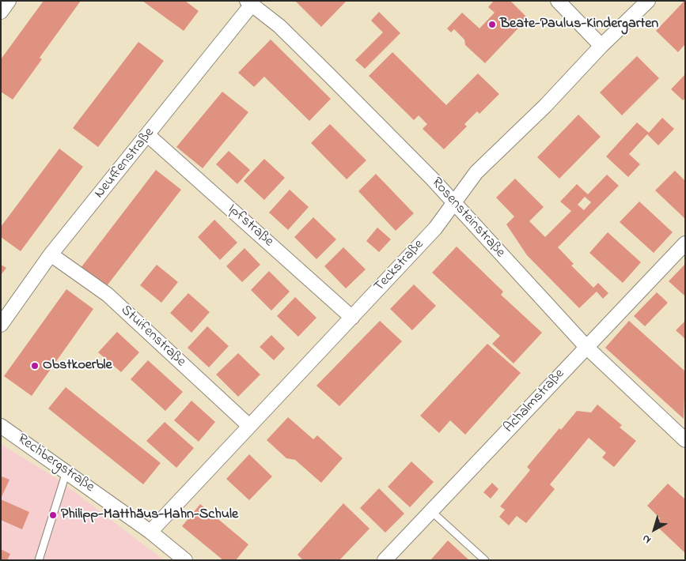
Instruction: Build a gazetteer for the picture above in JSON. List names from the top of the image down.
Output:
{
  "streets": {
    "street": [
      "Neuffenstraße",
      "Rosensteinstraße",
      "Ipfstraße",
      "Teckstraße",
      "Stuifenstraße",
      "Achalmstraße",
      "Rechbergstraße"
    ]
  },
  "crossings": [
    ["Neuffenstraße", "Rosensteinstraße"],
    ["Neuffenstraße", "Ipfstraße"],
    ["Neuffenstraße", "Stuifenstraße"],
    ["Rosensteinstraße", "Teckstraße"],
    ["Rosensteinstraße", "Achalmstraße"],
    ["Ipfstraße", "Teckstraße"],
    ["Teckstraße", "Stuifenstraße"],
    ["Teckstraße", "Rechbergstraße"]
  ],
  "places": ["Beate-Paulus-Kindergarten", "Obstkoerble", "Philipp-Matthäus-Hahn-Schule"],
  "north": "bottom left"
}
